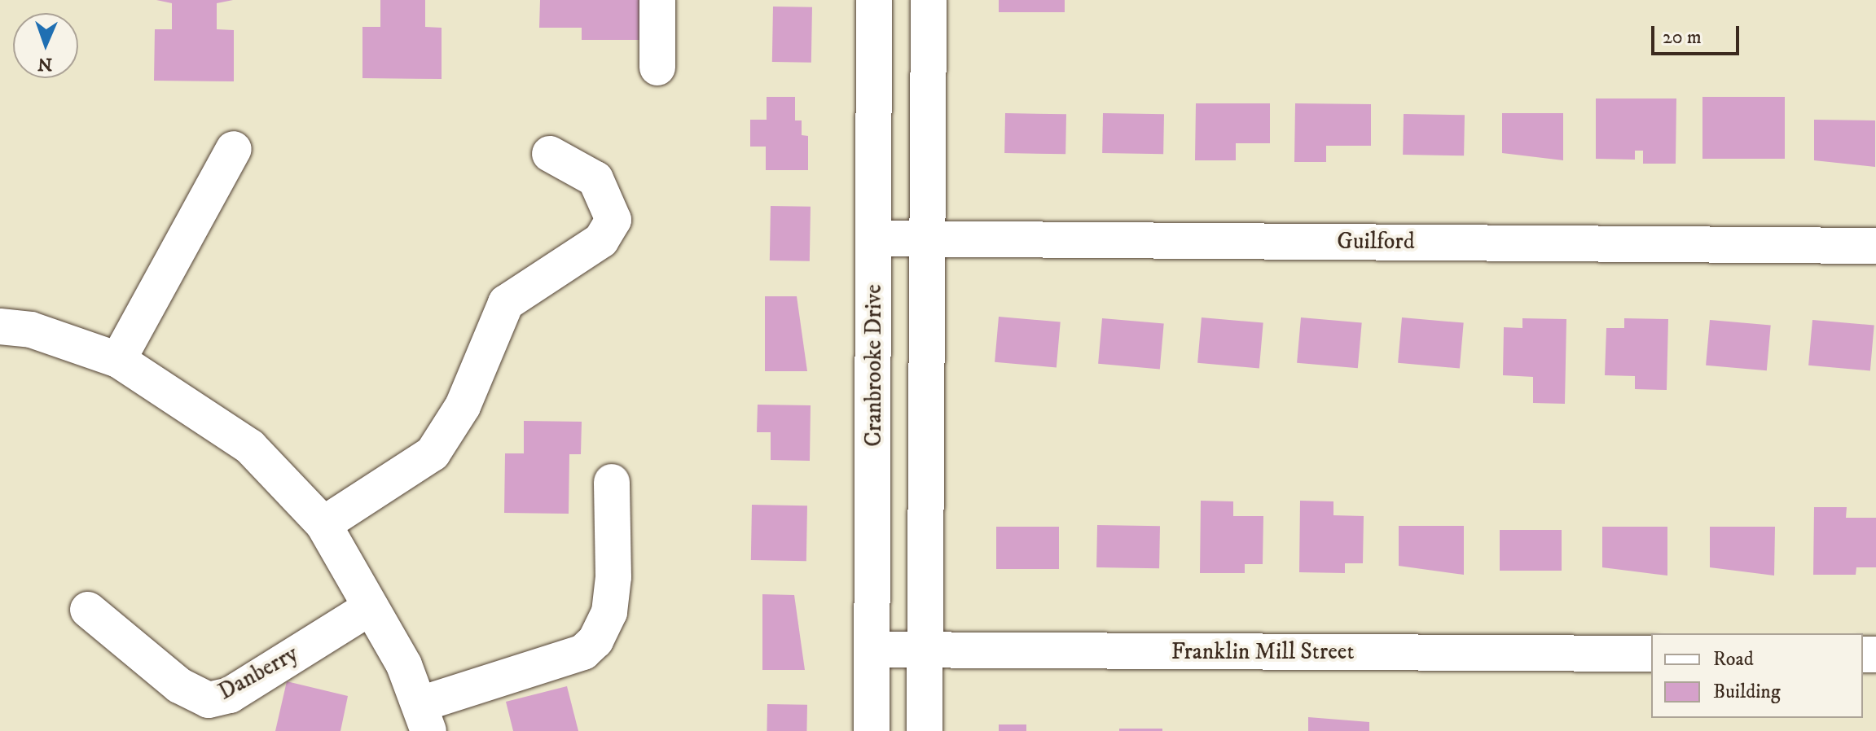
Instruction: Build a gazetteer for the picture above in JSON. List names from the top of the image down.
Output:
{
  "streets": {
    "street": [
      "Guilford",
      "Cranbrooke Drive",
      "Franklin Mill Street",
      "Danberry"
    ]
  },
  "crossings": [
    ["Guilford", "Cranbrooke Drive"],
    ["Cranbrooke Drive", "Franklin Mill Street"]
  ],
  "legend": ["Road", "Building"],
  "scale_bar": "20 m",
  "north": "bottom"
}
